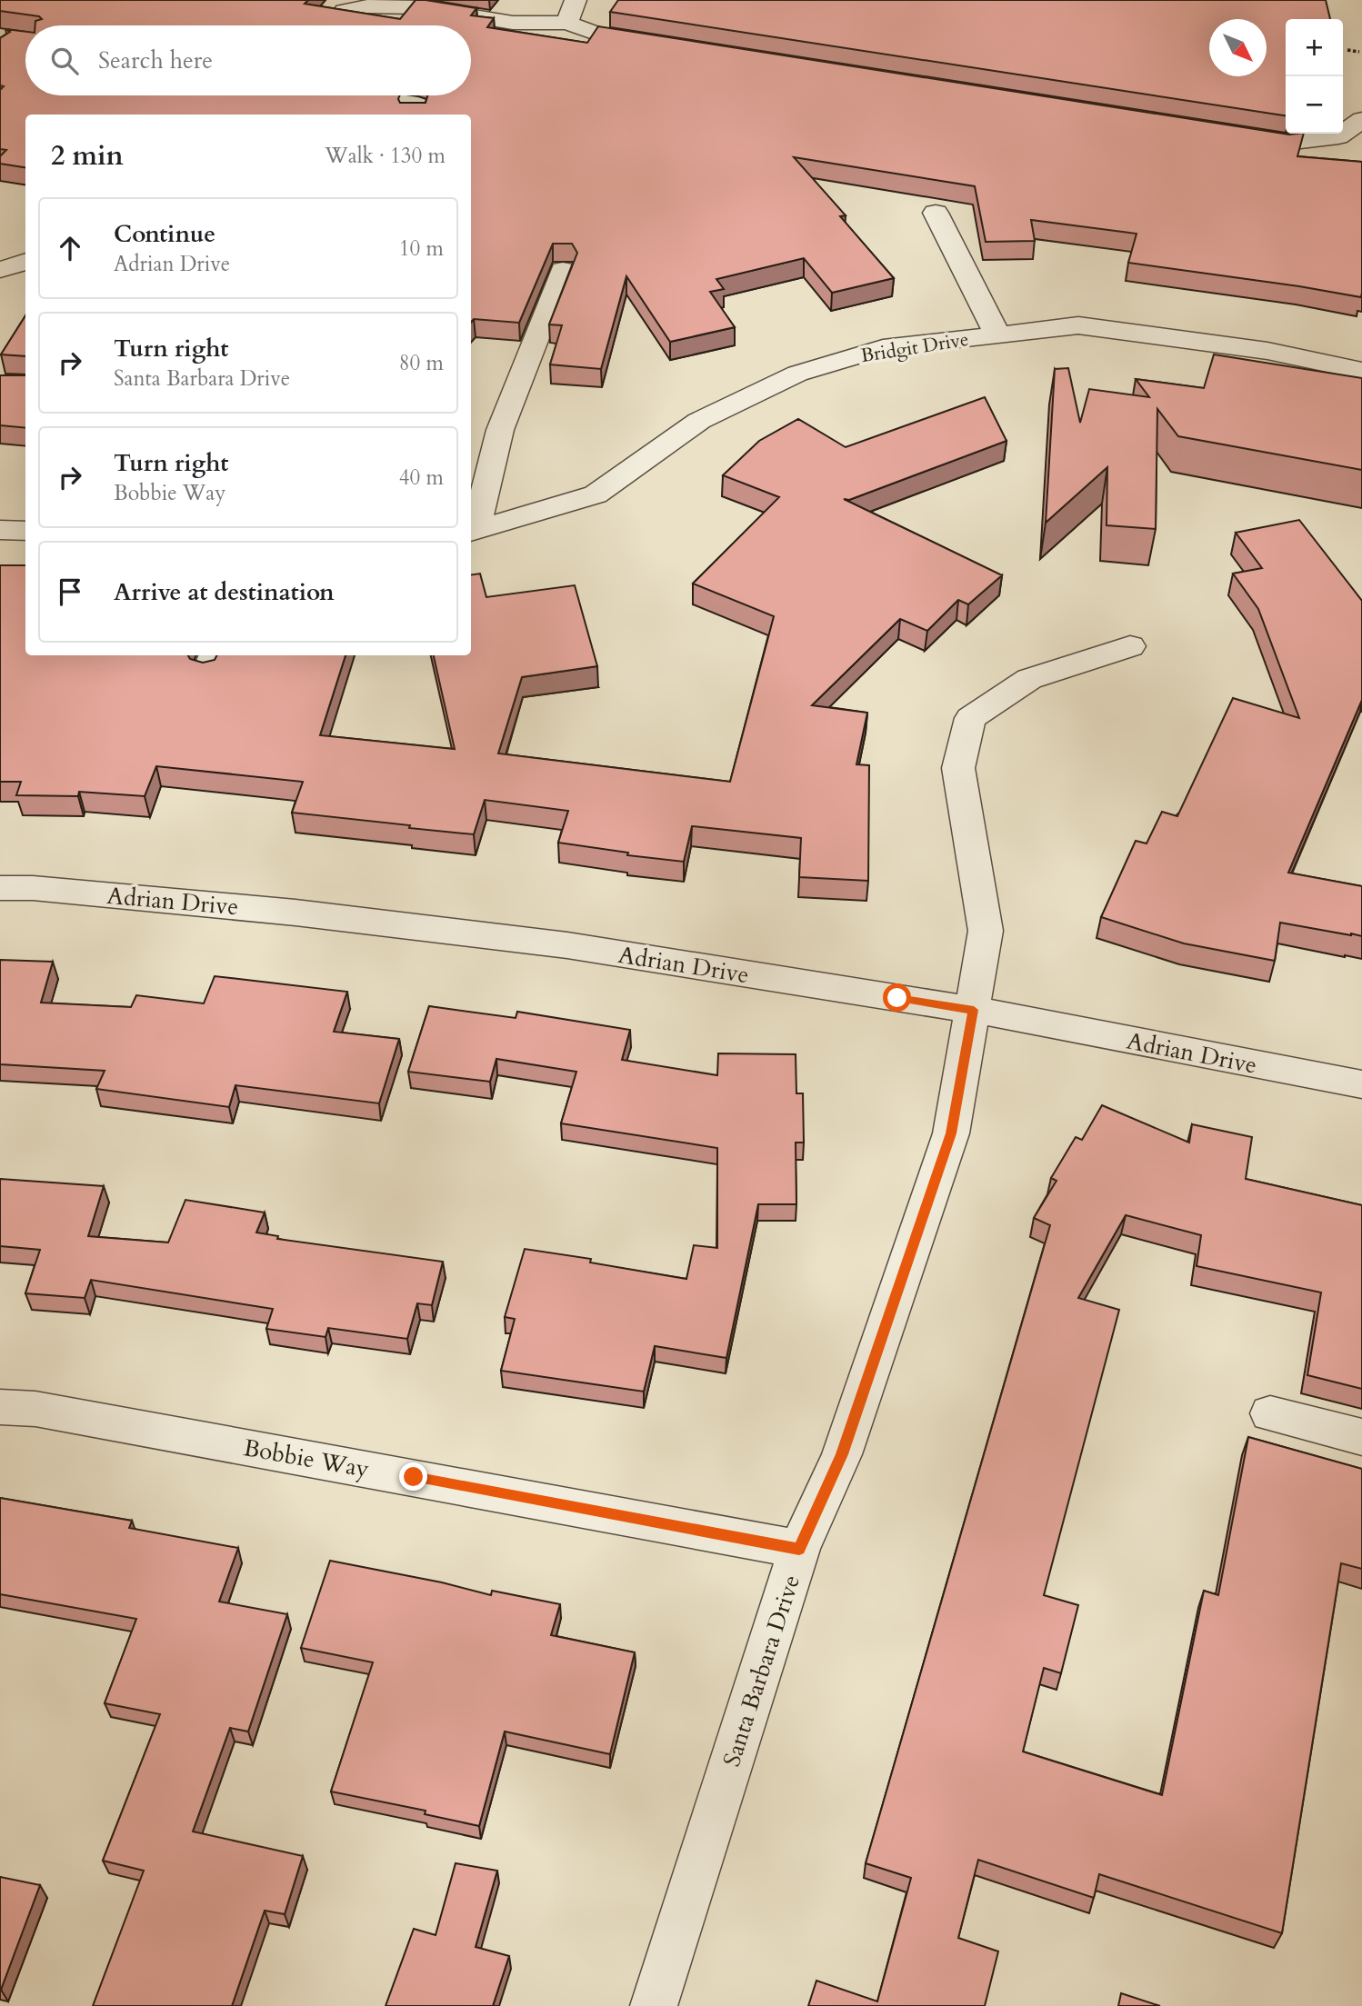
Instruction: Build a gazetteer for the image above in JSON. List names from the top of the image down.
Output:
{
  "streets": {
    "street": [
      "Bridgit Drive",
      "Adrian Drive",
      "Bobbie Way",
      "Santa Barbara Drive"
    ]
  },
  "crossings": [
    ["Adrian Drive", "Santa Barbara Drive"],
    ["Bobbie Way", "Santa Barbara Drive"]
  ],
  "north": "bottom right",
  "page": {
    "map_buttons": ["+", "−"],
    "search": "Search here",
    "heading": ["2 min", "Walk · 130 m"],
    "list": [
      ["Continue", "Adrian Drive", "10 m"],
      ["Turn right", "Santa Barbara Drive", "80 m"],
      ["Turn right", "Bobbie Way", "40 m"],
      "Arrive at destination"
    ]
  }
}
